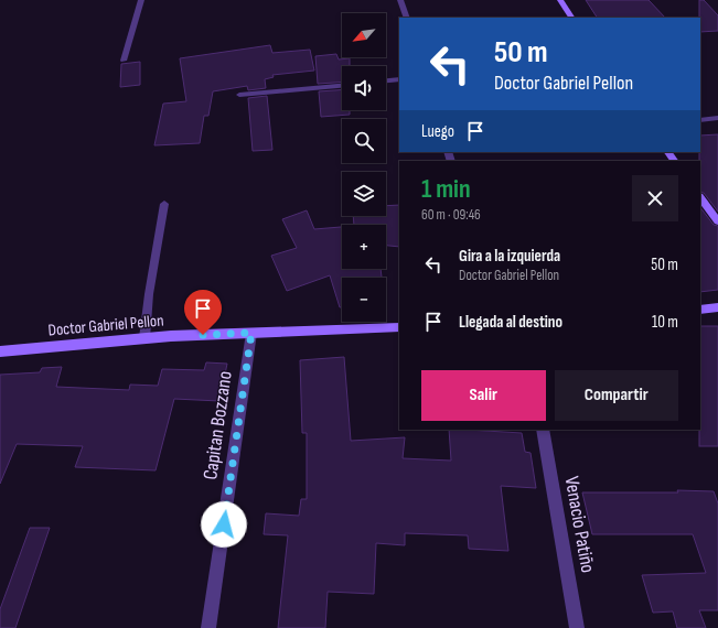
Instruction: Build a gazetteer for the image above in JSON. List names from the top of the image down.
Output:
{
  "streets": {
    "street": ["Doctor Gabriel Pellon", "Capitan Bozzano", "Venacio Patiño"]
  },
  "crossings": [
    ["Doctor Gabriel Pellon", "Capitan Bozzano"]
  ],
  "north": "bottom left",
  "page": {
    "map_buttons": ["+", "−"],
    "turn": ["50 m", "Doctor Gabriel Pellon"],
    "then": "Luego",
    "heading": ["1 min", "60 m · 09:46"],
    "list": [
      {
        "name": "Gira a la izquierda",
        "note": "Doctor Gabriel Pellon",
        "value": "50 m"
      },
      {
        "name": "Llegada al destino",
        "value": "10 m"
      }
    ],
    "buttons": ["Salir", "Compartir"]
  }
}
